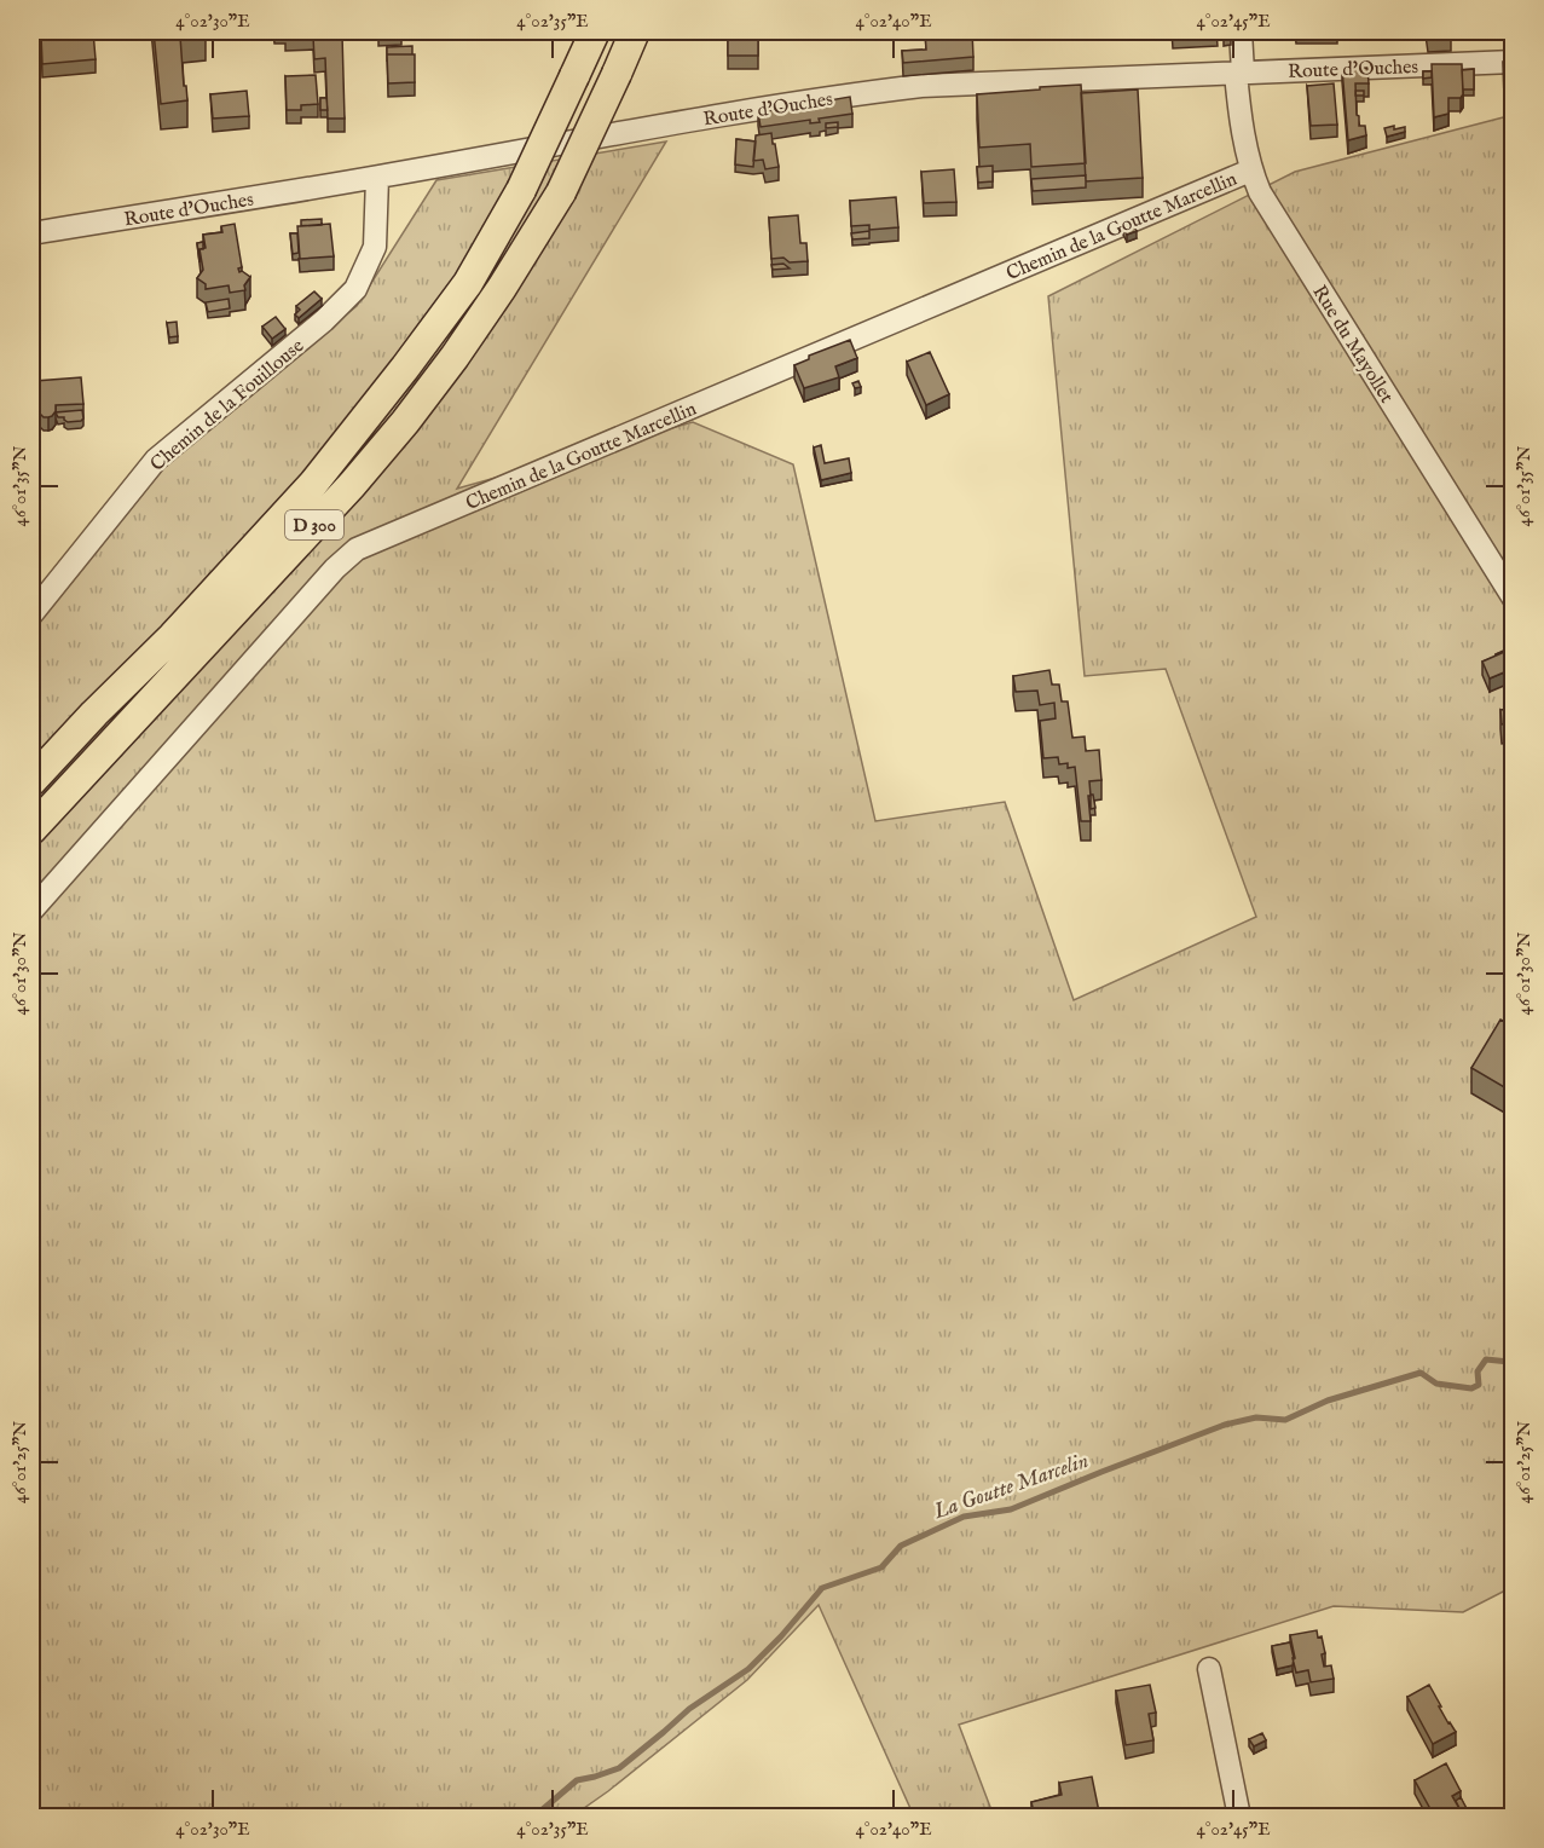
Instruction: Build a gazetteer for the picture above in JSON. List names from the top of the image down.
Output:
{
  "streets": {
    "main road": ["D 300"],
    "street": [
      "Route d'Ouches",
      "Chemin de la Goutte Marcellin",
      "Rue du Mayollet",
      "Chemin de la Fouillouse"
    ]
  },
  "crossings": [
    ["Route d'Ouches", "Rue du Mayollet"],
    ["Route d'Ouches", "Chemin de la Fouillouse"],
    ["Chemin de la Goutte Marcellin", "Rue du Mayollet"]
  ],
  "water": ["La Goutte Marcelin"],
  "coordinates": [
    "4°02'30\"E",
    "4°02'35\"E",
    "4°02'40\"E",
    "4°02'45\"E",
    "46°01'35\"N",
    "46°01'30\"N",
    "46°01'25\"N"
  ]
}
